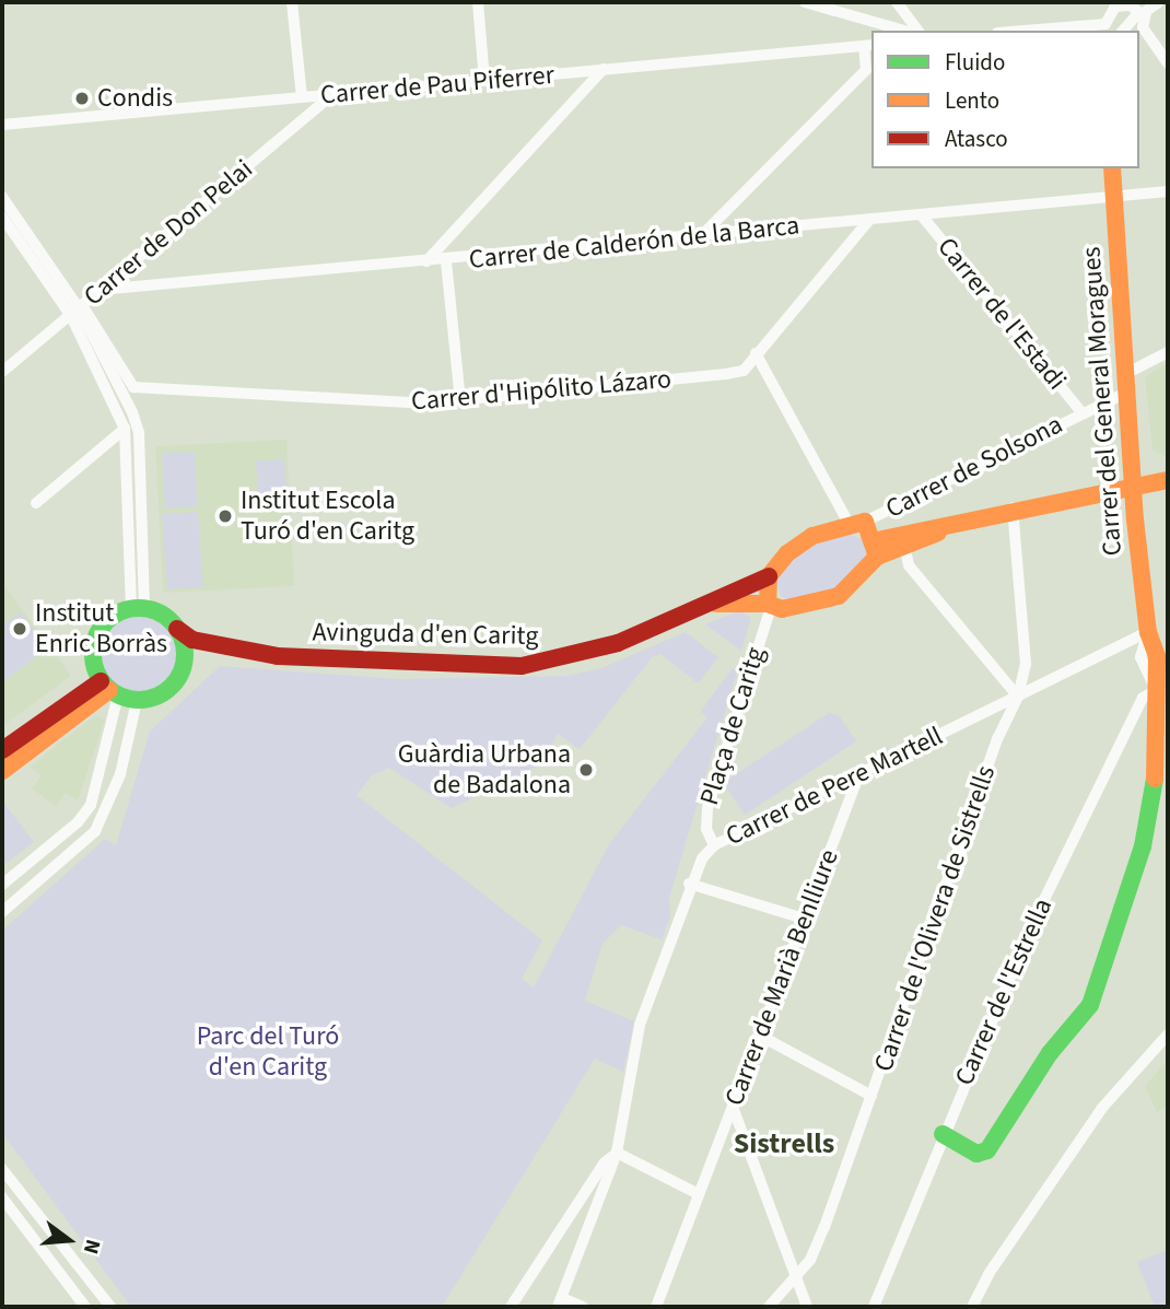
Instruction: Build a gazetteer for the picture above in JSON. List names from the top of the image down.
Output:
{
  "streets": {
    "street": [
      "Carrer de Pau Piferrer",
      "Carrer de Don Pelai",
      "Carrer de Calderón de la Barca",
      "Carrer de l'Estadi",
      "Carrer d'Hipólito Lázaro",
      "Carrer del General Moragues",
      "Carrer de Solsona",
      "Avinguda d'en Caritg",
      "Plaça de Caritg",
      "Carrer de Pere Martell",
      "Carrer de l'Olivera de Sistrells",
      "Carrer de Marià Benlliure",
      "Carrer de l'Estrella"
    ]
  },
  "crossings": [
    ["Carrer de Pau Piferrer", "Carrer de Don Pelai"],
    ["Carrer de Don Pelai", "Carrer de Calderón de la Barca"],
    ["Carrer de Don Pelai", "Carrer d'Hipólito Lázaro"],
    ["Carrer de Calderón de la Barca", "Carrer de l'Estadi"],
    ["Carrer de Calderón de la Barca", "Carrer d'Hipólito Lázaro"],
    ["Carrer de Calderón de la Barca", "Carrer del General Moragues"],
    ["Carrer de l'Estadi", "Carrer de Solsona"],
    ["Carrer del General Moragues", "Carrer de Solsona"],
    ["Carrer del General Moragues", "Carrer de Pere Martell"],
    ["Carrer del General Moragues", "Carrer de l'Estrella"],
    ["Avinguda d'en Caritg", "Plaça de Caritg"],
    ["Plaça de Caritg", "Carrer de Pere Martell"],
    ["Carrer de Pere Martell", "Carrer de l'Olivera de Sistrells"],
    ["Carrer de Pere Martell", "Carrer de Marià Benlliure"]
  ],
  "districts": ["Sistrells"],
  "parks": ["Parc del Turó d'en Caritg"],
  "places": [
    "Condis",
    "Institut Escola Turó d'en Caritg",
    "Institut Enric Borràs",
    "Guàrdia Urbana de Badalona"
  ],
  "legend": ["Fluido", "Lento", "Atasco"],
  "north": "right"
}
